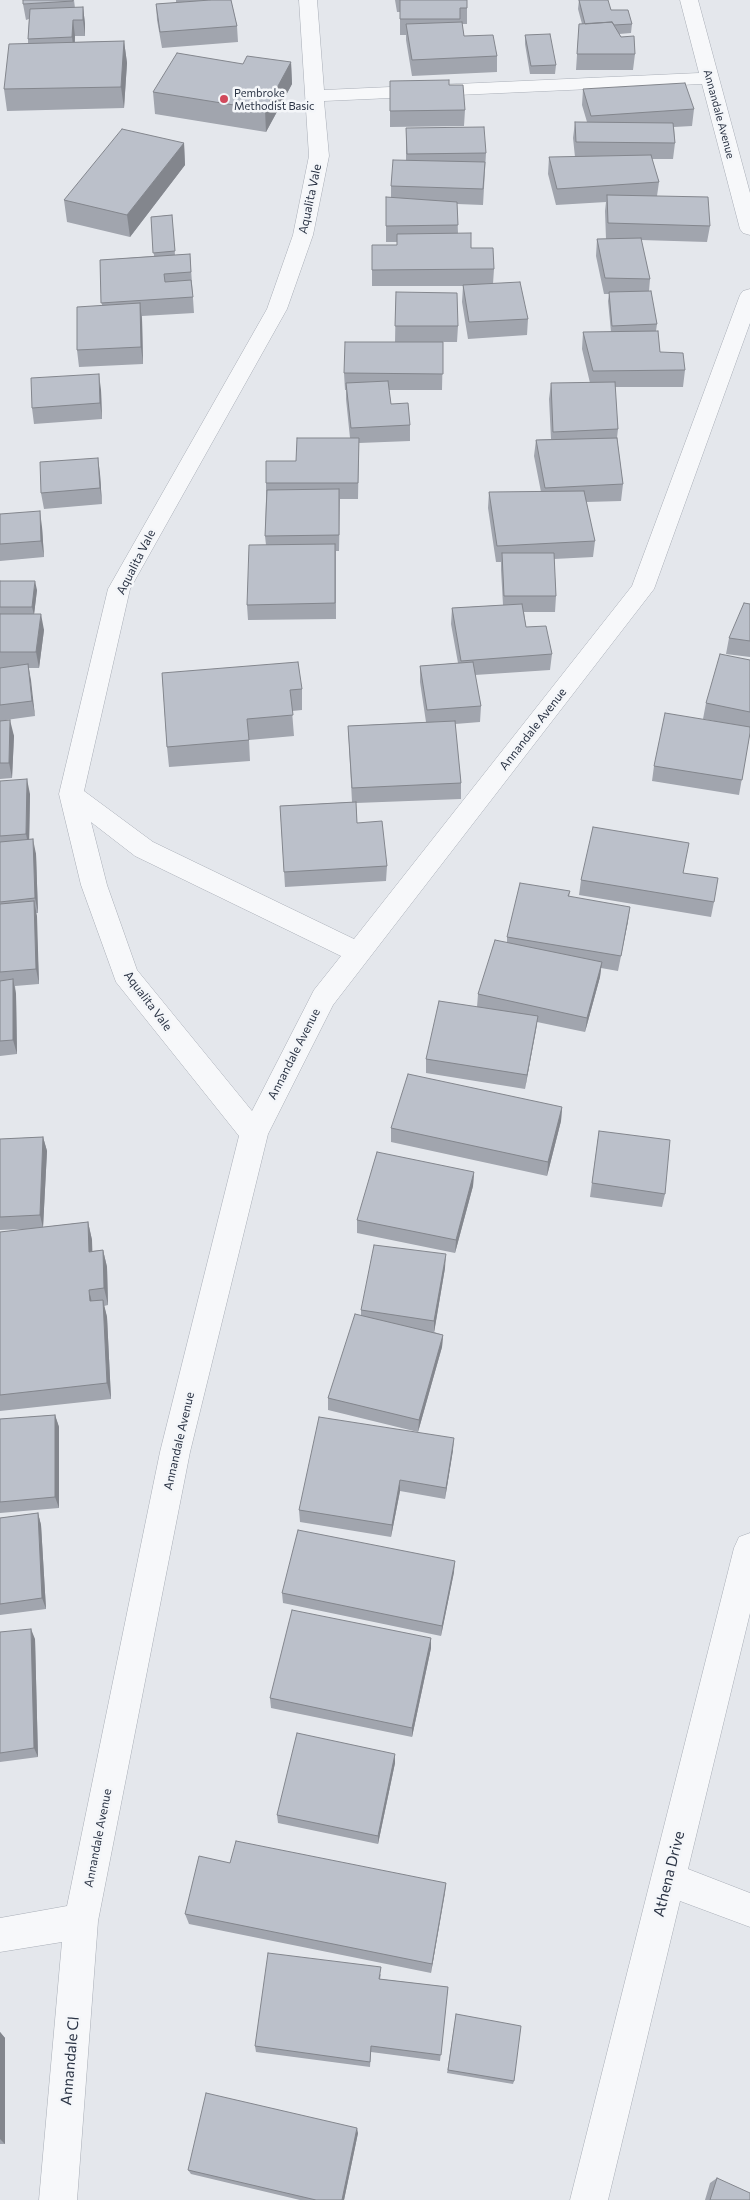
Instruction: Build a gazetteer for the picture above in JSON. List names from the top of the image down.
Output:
{
  "streets": {
    "street": [
      "Annandale Avenue",
      "Aqualita Vale",
      "Athena Drive",
      "Annandale Cl"
    ]
  },
  "crossings": [
    ["Annandale Avenue", "Aqualita Vale"],
    ["Annandale Avenue", "Annandale Cl"]
  ],
  "places": ["Pembroke Methodist Basic"]
}
